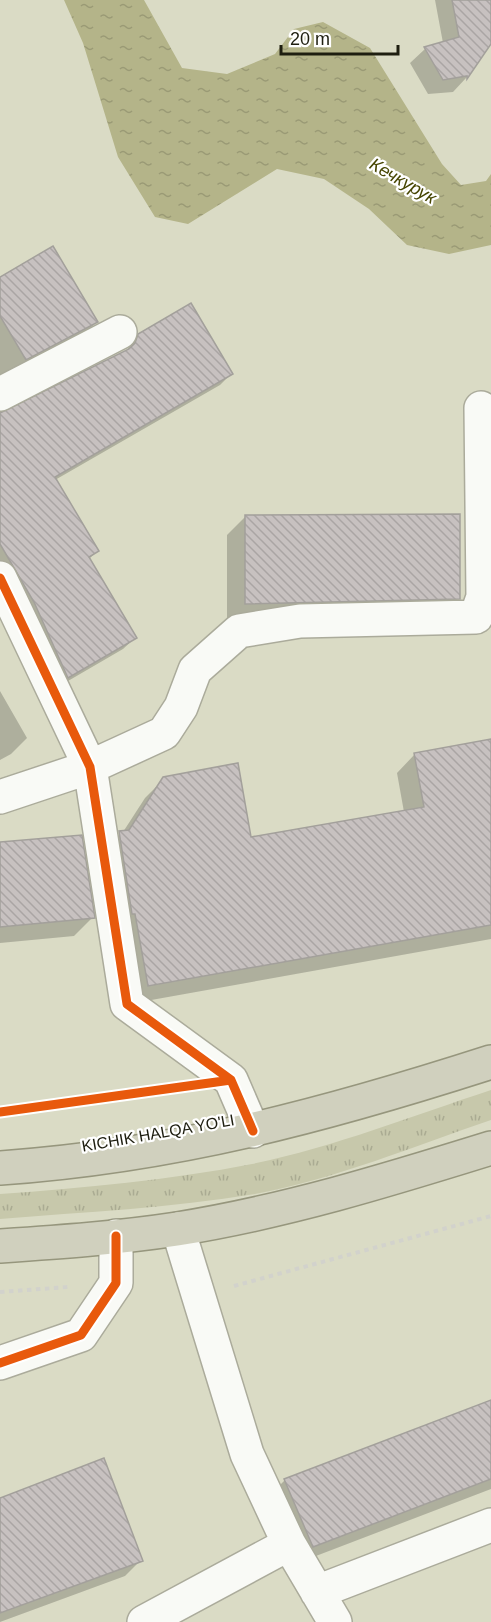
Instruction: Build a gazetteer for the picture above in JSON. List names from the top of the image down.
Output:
{
  "streets": {
    "highway": ["KICHIK HALQA YO'LI"]
  },
  "water": ["Кечкурук"],
  "scale_bar": "20 m"
}
